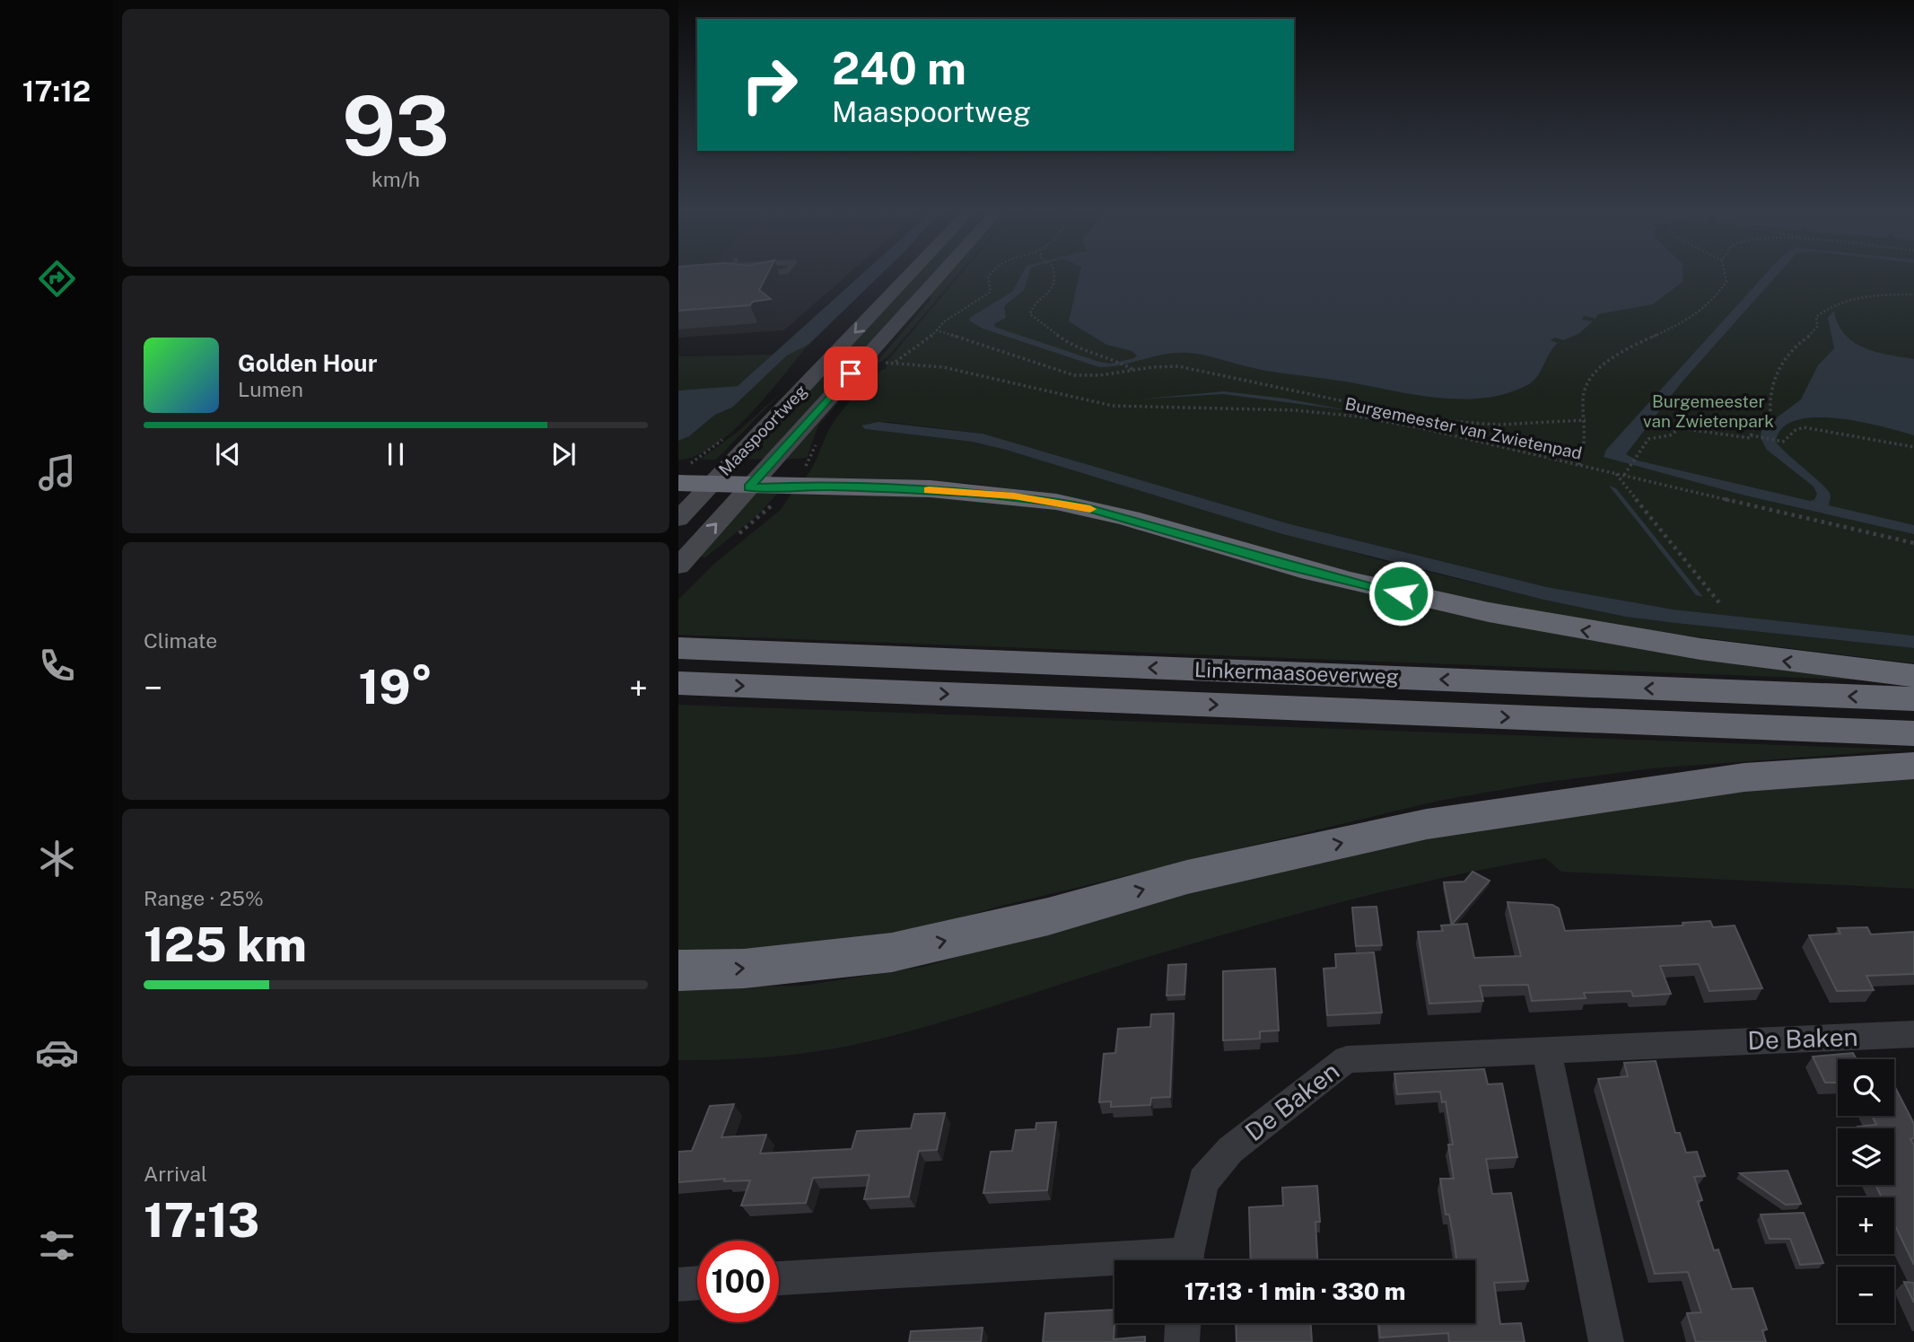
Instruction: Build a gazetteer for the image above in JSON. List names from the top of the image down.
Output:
{
  "streets": {
    "highway": ["Linkermaasoeverweg"],
    "main road": ["Maaspoortweg"],
    "street": ["De Baken"],
    "path": ["Burgemeester van Zwietenpad"]
  },
  "parks": ["Burgemeester van Zwietenpark"],
  "page": {
    "tabs": "17:12",
    "tile": [
      ["93", "km/h"],
      "Climate",
      ["Range · 25%", "125 km"],
      ["Arrival", "17:13"]
    ],
    "turn": ["240 m", "Maaspoortweg"],
    "song": ["Golden Hour", "Lumen"],
    "heat": ["−", "19°", "+"],
    "map_buttons": ["+", "−"],
    "limit": "100",
    "trip": "17:13 · 1 min · 330 m"
  }
}
